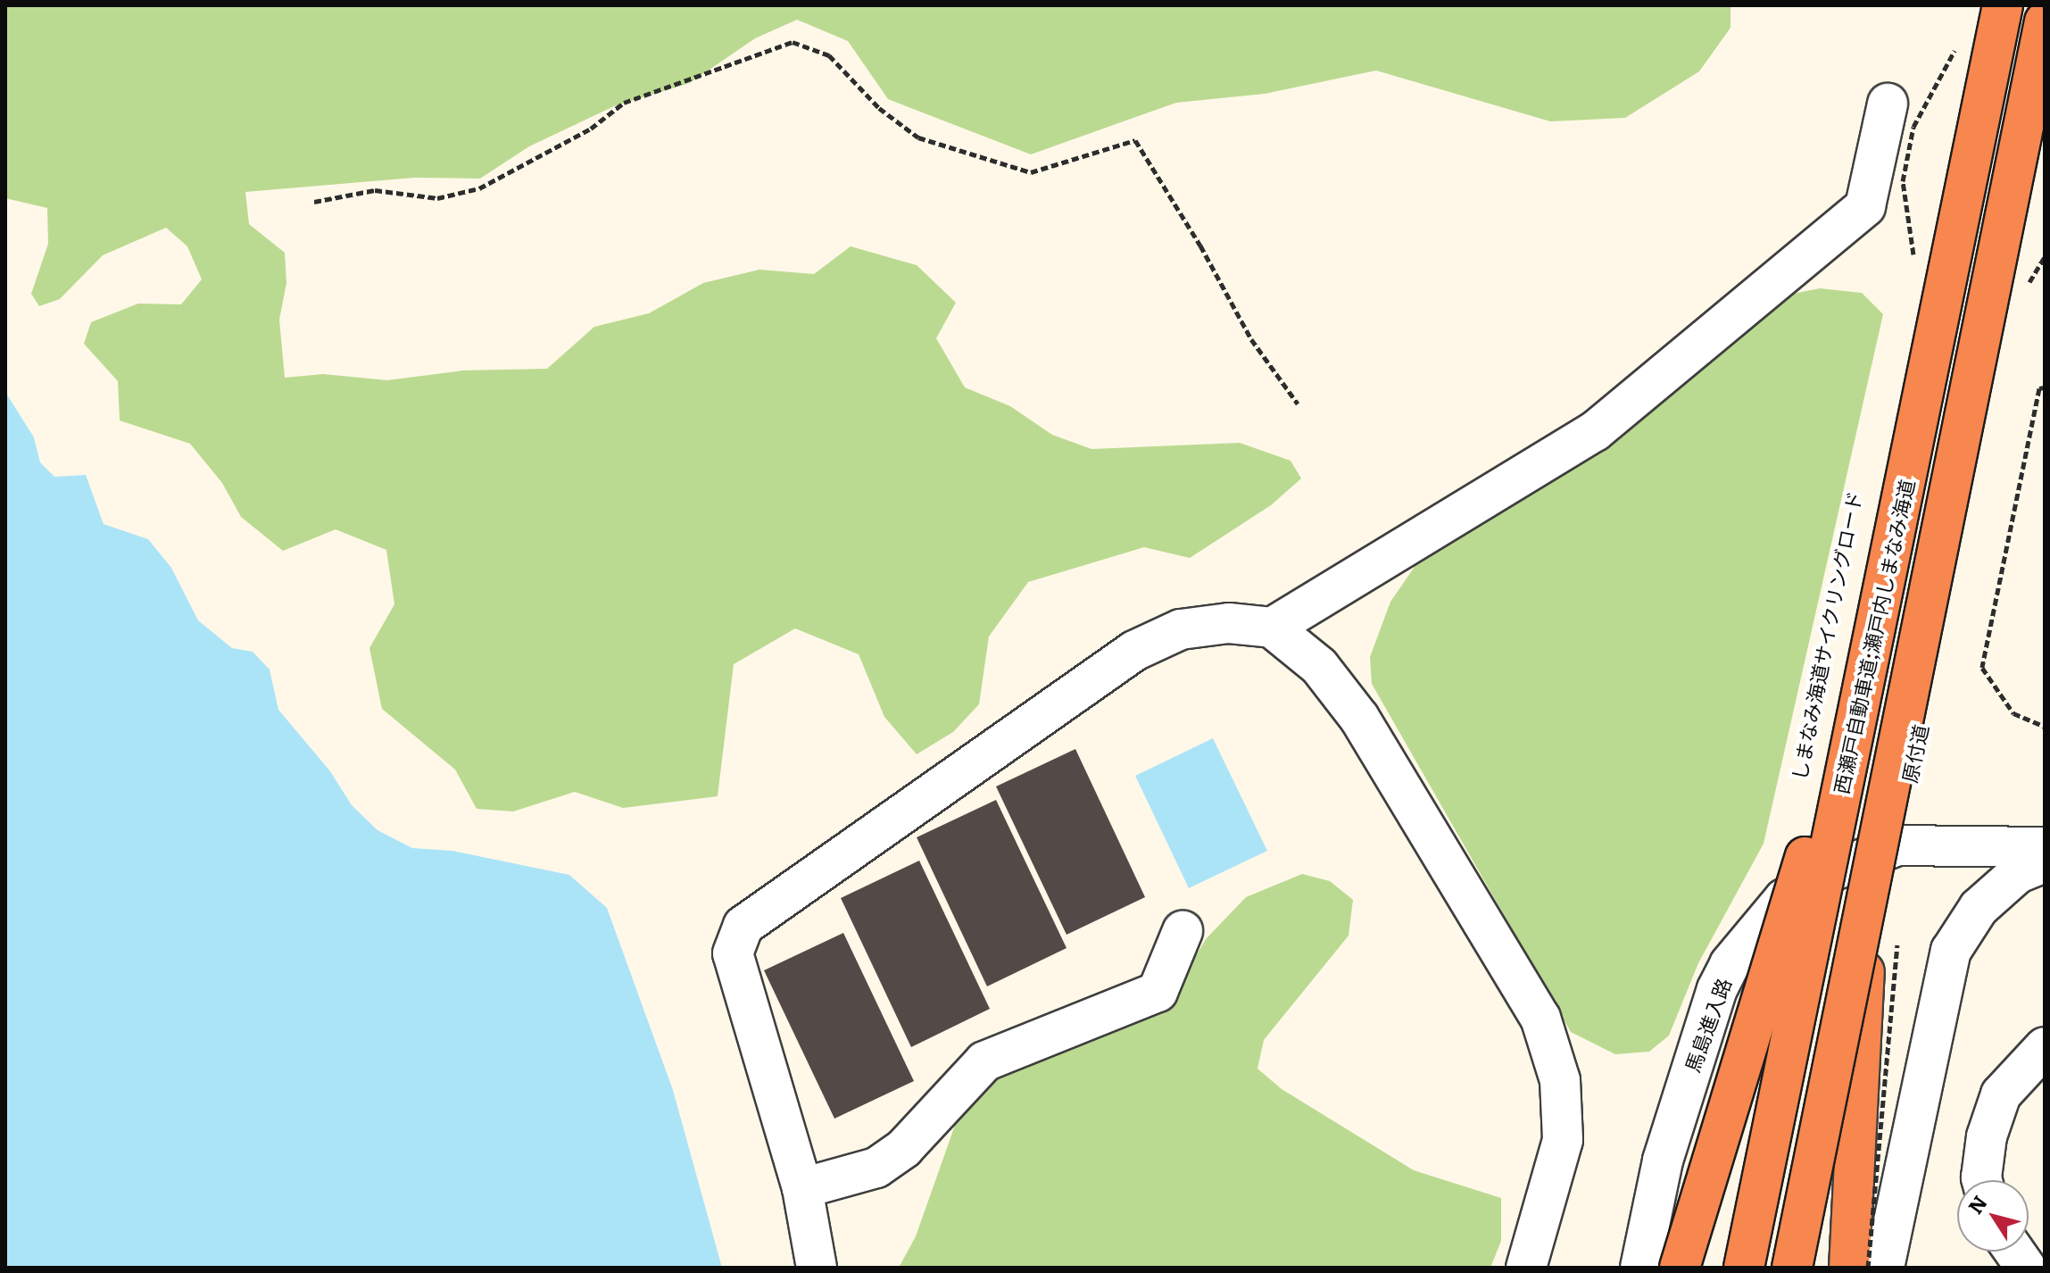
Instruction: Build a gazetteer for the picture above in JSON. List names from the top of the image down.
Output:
{
  "streets": {
    "highway": ["西瀬戸自動車道;瀬戸内しまなみ海道"],
    "street": ["馬島進入路"]
  },
  "north": "top left"
}
